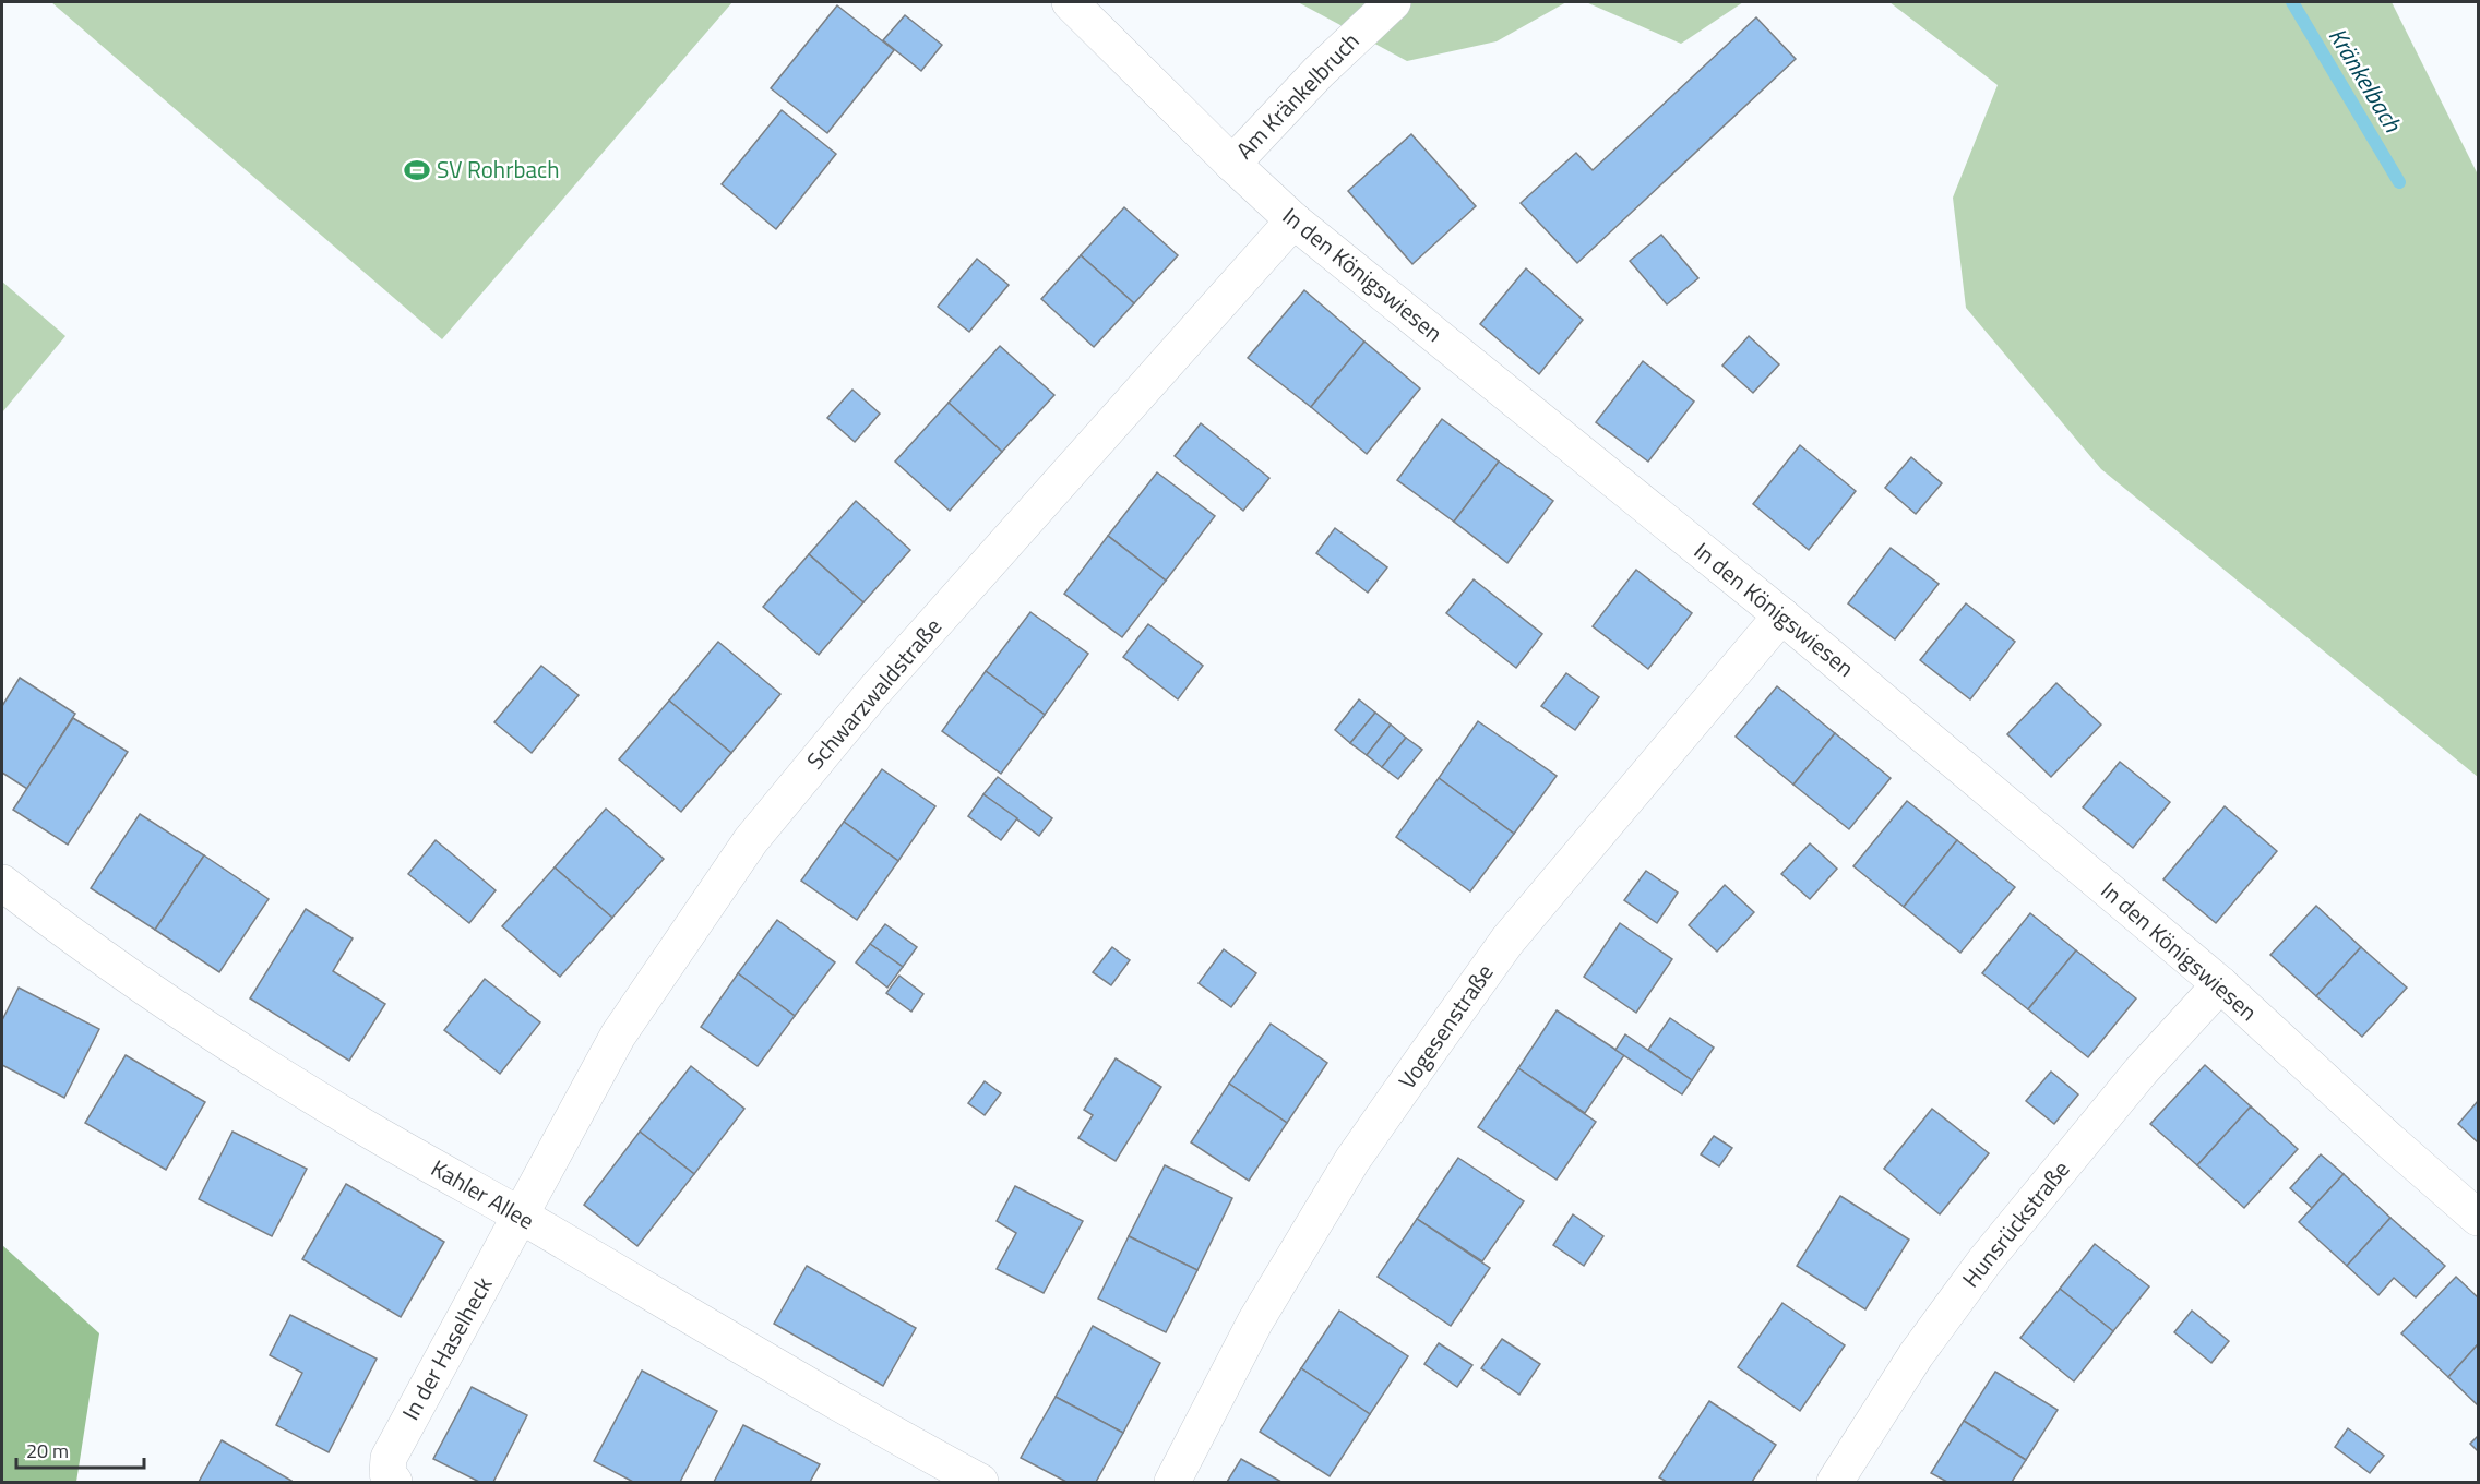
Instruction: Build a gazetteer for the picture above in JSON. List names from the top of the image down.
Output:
{
  "streets": {
    "street": [
      "Am Kränkelbruch",
      "In den Königswiesen",
      "Schwarzwaldstraße",
      "Vogesenstraße",
      "Kahler Allee",
      "Hunsrückstraße",
      "In der Haselheck"
    ]
  },
  "crossings": [
    ["Am Kränkelbruch", "In den Königswiesen"],
    ["In den Königswiesen", "Schwarzwaldstraße"],
    ["In den Königswiesen", "Vogesenstraße"],
    ["In den Königswiesen", "Hunsrückstraße"],
    ["Schwarzwaldstraße", "Kahler Allee"],
    ["Schwarzwaldstraße", "In der Haselheck"],
    ["Kahler Allee", "In der Haselheck"]
  ],
  "water": ["Kränkelbach"],
  "places": {
    "sports": ["SV Rohrbach"]
  },
  "scale_bar": "20 m"
}
